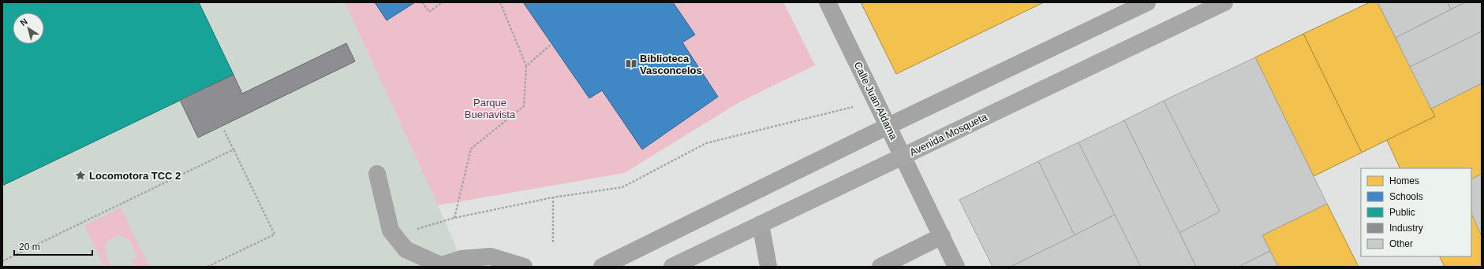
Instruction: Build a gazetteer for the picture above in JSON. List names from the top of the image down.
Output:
{
  "streets": {
    "main road": ["Avenida Mosqueta"],
    "street": ["Calle Juan Aldama"]
  },
  "crossings": [
    ["Calle Juan Aldama", "Avenida Mosqueta"]
  ],
  "parks": ["Parque Buenavista"],
  "places": {
    "library": ["Biblioteca Vasconcelos"],
    "place": ["Locomotora TCC 2"]
  },
  "legend": [
    "Homes",
    "Schools",
    "Public",
    "Industry",
    "Other"
  ],
  "scale_bar": "20 m",
  "north": "top left"
}
